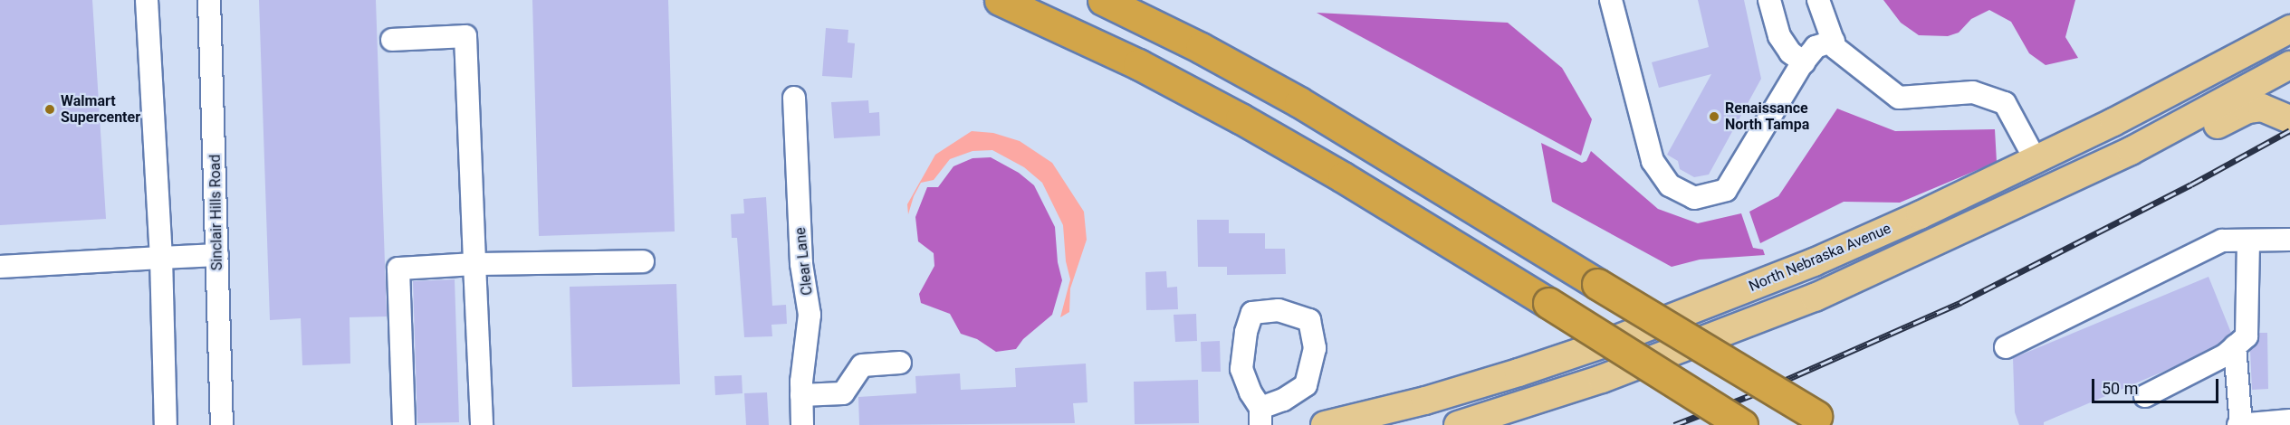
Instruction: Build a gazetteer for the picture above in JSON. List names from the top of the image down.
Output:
{
  "streets": {
    "main road": ["North Nebraska Avenue"],
    "street": ["Sinclair Hills Road", "Clear Lane"]
  },
  "places": ["Walmart Supercenter", "Renaissance North Tampa"],
  "scale_bar": "50 m"
}
